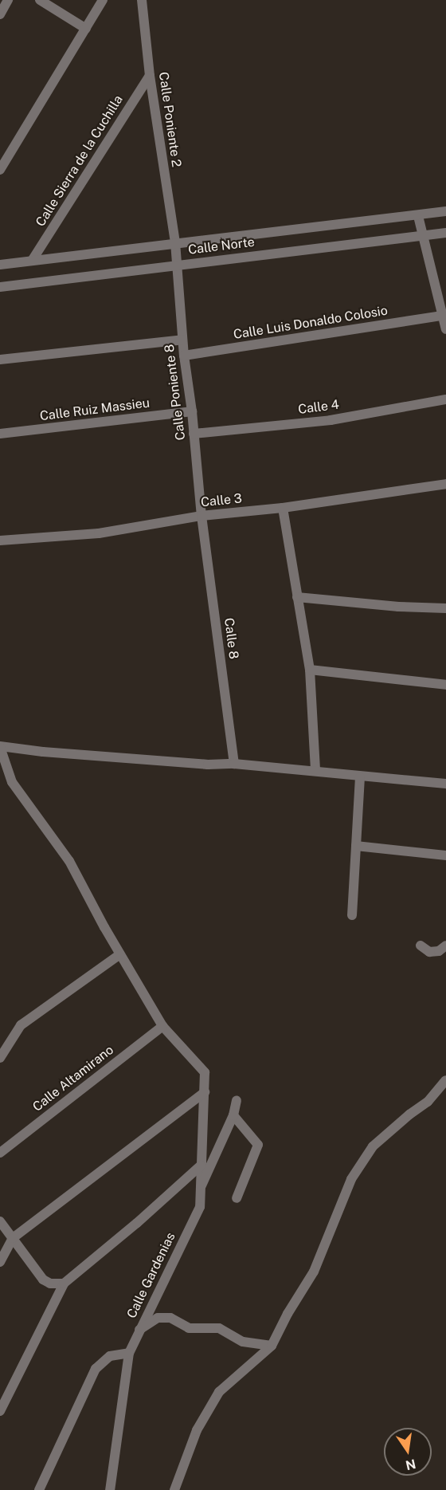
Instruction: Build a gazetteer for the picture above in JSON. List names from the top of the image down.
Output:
{
  "streets": {
    "street": [
      "Calle Poniente 2",
      "Calle Sierra de la Cuchilla",
      "Calle Norte",
      "Calle Luis Donaldo Colosio",
      "Calle Poniente 8",
      "Calle 4",
      "Calle Ruiz Massieu",
      "Calle 3",
      "Calle 8",
      "Calle Altamirano",
      "Calle Gardenias"
    ]
  },
  "crossings": [
    ["Calle Poniente 2", "Calle Sierra de la Cuchilla"],
    ["Calle Poniente 2", "Calle Norte"],
    ["Calle Poniente 2", "Calle Poniente 8"],
    ["Calle Sierra de la Cuchilla", "Calle Norte"],
    ["Calle Norte", "Calle Poniente 8"],
    ["Calle Luis Donaldo Colosio", "Calle Poniente 8"],
    ["Calle Poniente 8", "Calle 4"],
    ["Calle Poniente 8", "Calle Ruiz Massieu"],
    ["Calle Poniente 8", "Calle 3"],
    ["Calle Poniente 8", "Calle 8"],
    ["Calle 3", "Calle 8"],
    ["Calle Altamirano", "Calle Gardenias"]
  ],
  "north": "bottom"
}
